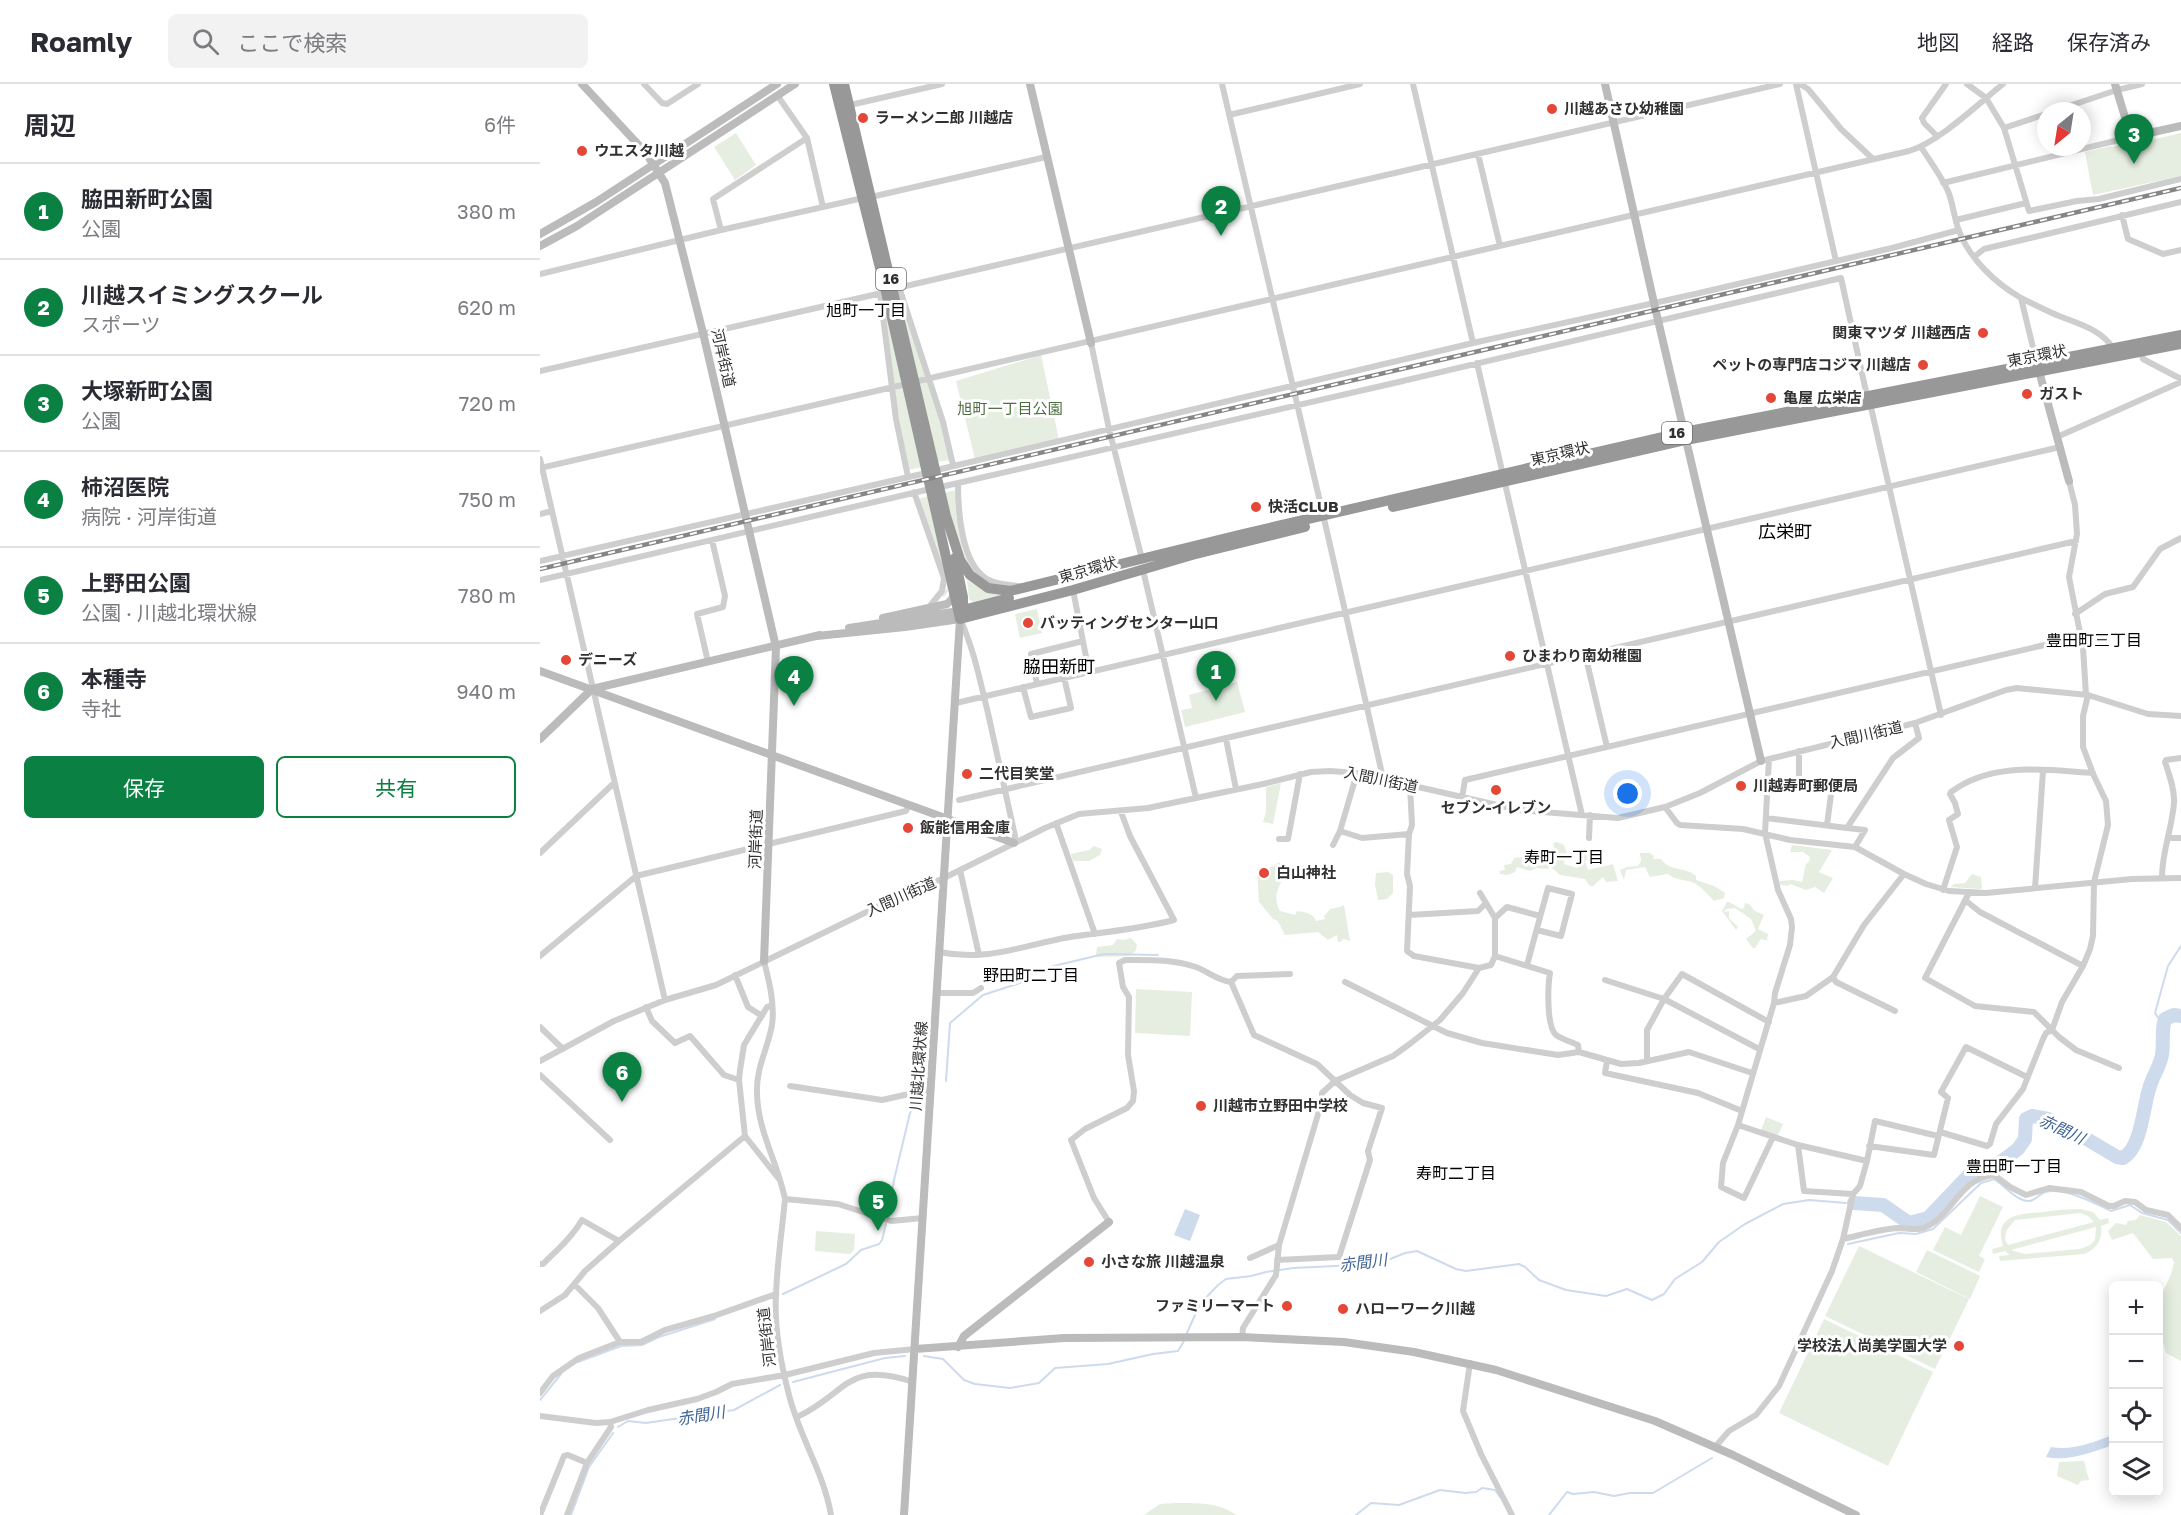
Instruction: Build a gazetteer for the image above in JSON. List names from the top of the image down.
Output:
{
  "streets": {
    "highway": ["16", "東京環状"],
    "street": ["河岸街道", "入間川街道", "川越北環状線"]
  },
  "crossings": [
    ["東京環状", "川越北環状線"],
    ["河岸街道", "入間川街道"],
    ["入間川街道", "川越北環状線"]
  ],
  "districts": [
    "旭町一丁目",
    "広栄町",
    "豊田町三丁目",
    "脇田新町",
    "寿町一丁目",
    "野田町二丁目",
    "豊田町一丁目",
    "寿町二丁目"
  ],
  "water": ["赤間川"],
  "parks": ["旭町一丁目公園"],
  "places": [
    "川越あさひ幼稚園",
    "ラーメン二郎 川越店",
    "ウエスタ川越",
    "関東マツダ 川越西店",
    "ペットの専門店コジマ 川越店",
    "ガスト",
    "亀屋 広栄店",
    "快活CLUB",
    "バッティングセンター山口",
    "ひまわり南幼稚園",
    "デニーズ",
    "二代目笑堂",
    "川越寿町郵便局",
    "セブン-イレブン",
    "飯能信用金庫",
    "白山神社",
    "川越市立野田中学校",
    "小さな旅 川越温泉",
    "ファミリーマート",
    "ハローワーク川越",
    "学校法人尚美学園大学"
  ],
  "north": "bottom left",
  "page": {
    "header": "Roamly",
    "search": "ここで検索",
    "nav": ["地図", "経路", "保存済み"],
    "heading": ["周辺", "6件"],
    "pins": [
      "3",
      "2",
      "1",
      "4",
      "6",
      "5"
    ],
    "list": [
      {
        "mark": "1",
        "name": "脇田新町公園",
        "note": "公園",
        "value": "380 m"
      },
      {
        "mark": "2",
        "name": "川越スイミングスクール",
        "note": "スポーツ",
        "value": "620 m"
      },
      {
        "mark": "3",
        "name": "大塚新町公園",
        "note": "公園",
        "value": "720 m"
      },
      {
        "mark": "4",
        "name": "柿沼医院",
        "note": "病院 · 河岸街道",
        "value": "750 m"
      },
      {
        "mark": "5",
        "name": "上野田公園",
        "note": "公園 · 川越北環状線",
        "value": "780 m"
      },
      {
        "mark": "6",
        "name": "本種寺",
        "note": "寺社",
        "value": "940 m"
      }
    ],
    "buttons": ["保存", "共有"],
    "map_buttons": ["+", "−"]
  }
}
